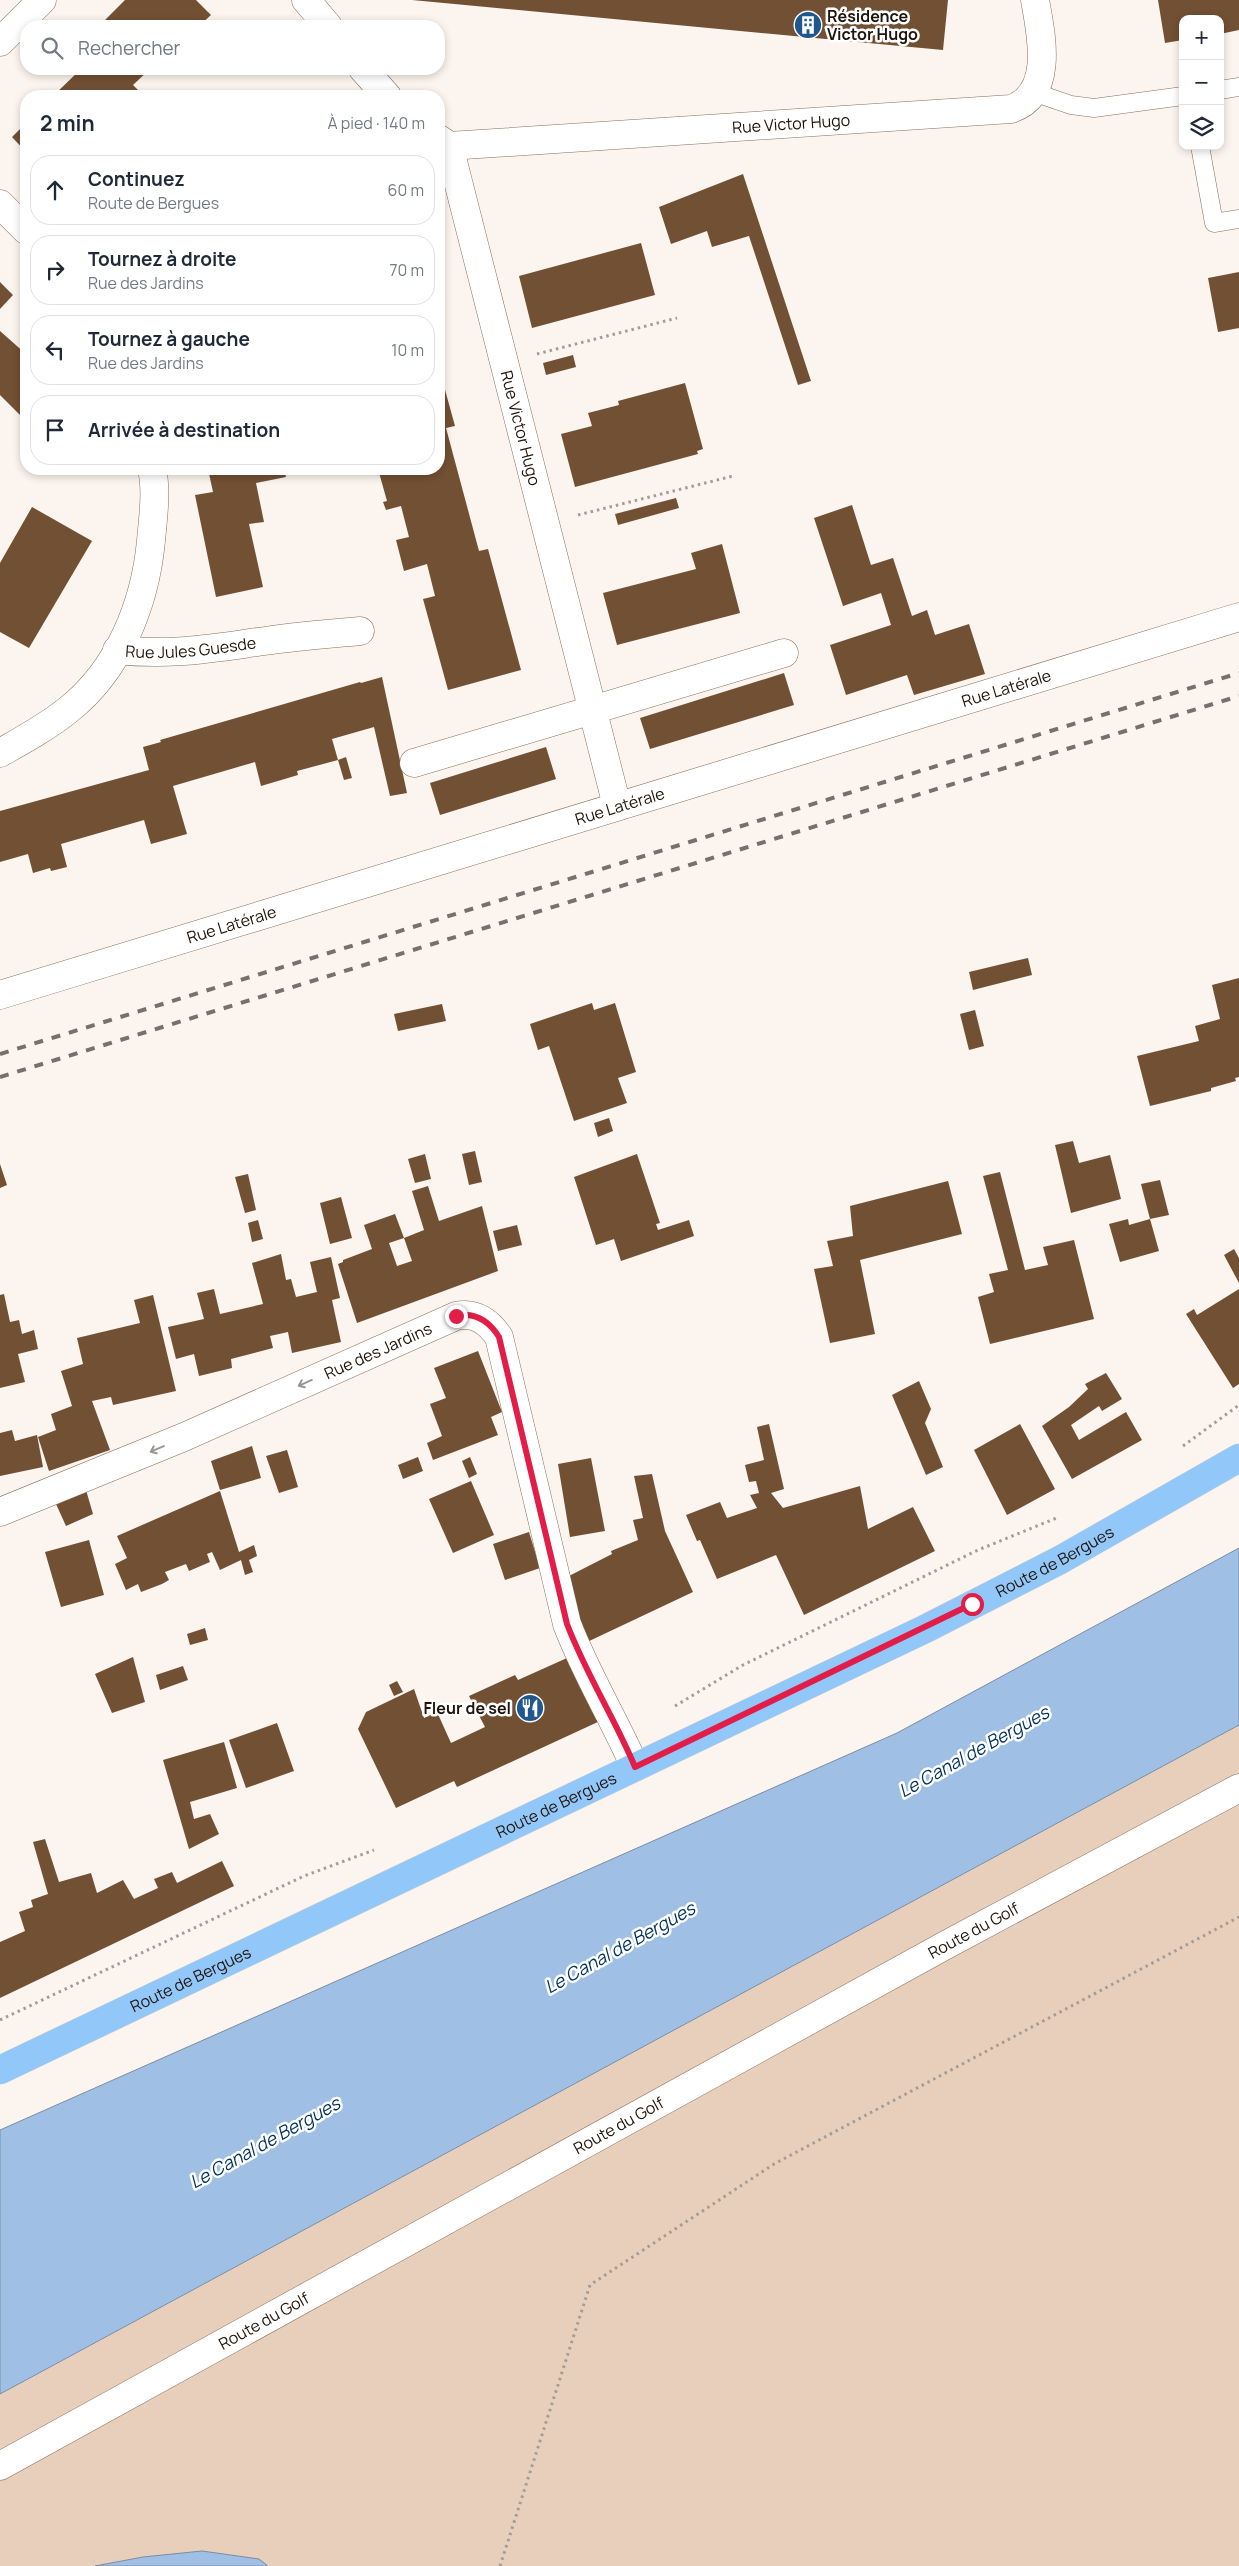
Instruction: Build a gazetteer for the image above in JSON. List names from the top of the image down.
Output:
{
  "streets": {
    "main road": ["Route de Bergues"],
    "street": [
      "Rue Victor Hugo",
      "Rue Jules Guesde",
      "Rue Latérale",
      "Rue des Jardins",
      "Route du Golf"
    ]
  },
  "crossings": [
    ["Rue Victor Hugo", "Rue Latérale"],
    ["Rue des Jardins", "Route de Bergues"]
  ],
  "water": ["Le Canal de Bergues"],
  "places": {
    "building": ["Résidence Victor Hugo"],
    "restaurant": ["Fleur de sel"]
  },
  "page": {
    "map_buttons": ["+", "−"],
    "search": "Rechercher",
    "heading": ["2 min", "À pied · 140 m"],
    "list": [
      ["Continuez", "Route de Bergues", "60 m"],
      ["Tournez à droite", "Rue des Jardins", "70 m"],
      ["Tournez à gauche", "Rue des Jardins", "10 m"],
      "Arrivée à destination"
    ]
  }
}
